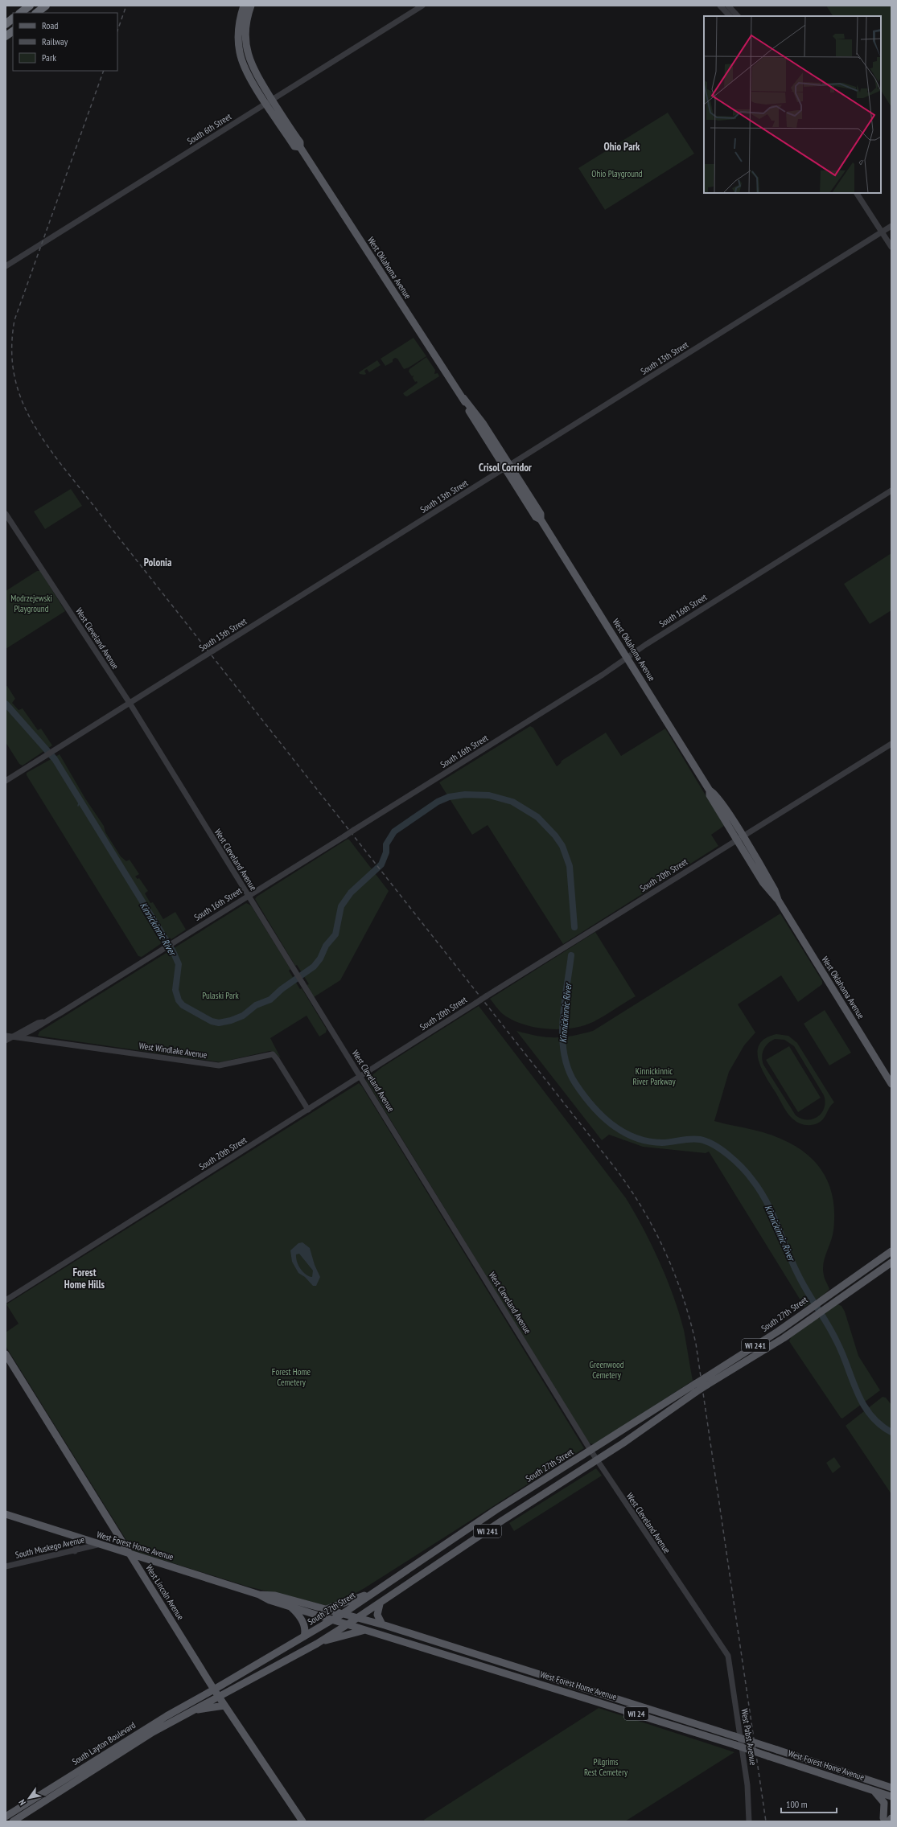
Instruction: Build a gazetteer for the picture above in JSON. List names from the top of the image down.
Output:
{
  "streets": {
    "main road": [
      "West Oklahoma Avenue",
      "South 27th Street",
      "WI 241",
      "West Forest Home Avenue",
      "West Lincoln Avenue",
      "WI 24",
      "South Layton Boulevard"
    ],
    "street": [
      "South 6th Street",
      "South 13th Street",
      "South 16th Street",
      "West Cleveland Avenue",
      "South 20th Street",
      "West Windlake Avenue",
      "South Muskego Avenue",
      "West Pabst Avenue"
    ]
  },
  "crossings": [
    ["South 6th Street", "West Oklahoma Avenue"],
    ["West Oklahoma Avenue", "South 13th Street"],
    ["West Oklahoma Avenue", "South 16th Street"],
    ["West Oklahoma Avenue", "South 20th Street"],
    ["South 13th Street", "West Cleveland Avenue"],
    ["South 16th Street", "West Cleveland Avenue"],
    ["South 16th Street", "West Windlake Avenue"],
    ["West Cleveland Avenue", "South 20th Street"],
    ["West Cleveland Avenue", "South 27th Street"],
    ["West Cleveland Avenue", "West Pabst Avenue"],
    ["South 20th Street", "West Windlake Avenue"],
    ["South 27th Street", "West Forest Home Avenue"],
    ["South 27th Street", "West Lincoln Avenue"],
    ["South 27th Street", "South Layton Boulevard"],
    ["West Forest Home Avenue", "South Muskego Avenue"],
    ["West Forest Home Avenue", "West Lincoln Avenue"],
    ["West Lincoln Avenue", "South Layton Boulevard"]
  ],
  "districts": [
    "Ohio Park",
    "Crisol Corridor",
    "Polonia",
    "Forest Home Hills"
  ],
  "water": ["Kinnickinnic River"],
  "parks": [
    "Ohio Playground",
    "Modrzejewski Playground",
    "Pulaski Park",
    "Kinnickinnic River Parkway",
    "Greenwood Cemetery",
    "Forest Home Cemetery",
    "Pilgrims Rest Cemetery"
  ],
  "legend": ["Road", "Railway", "Park"],
  "scale_bar": "100 m",
  "north": "bottom left"
}
